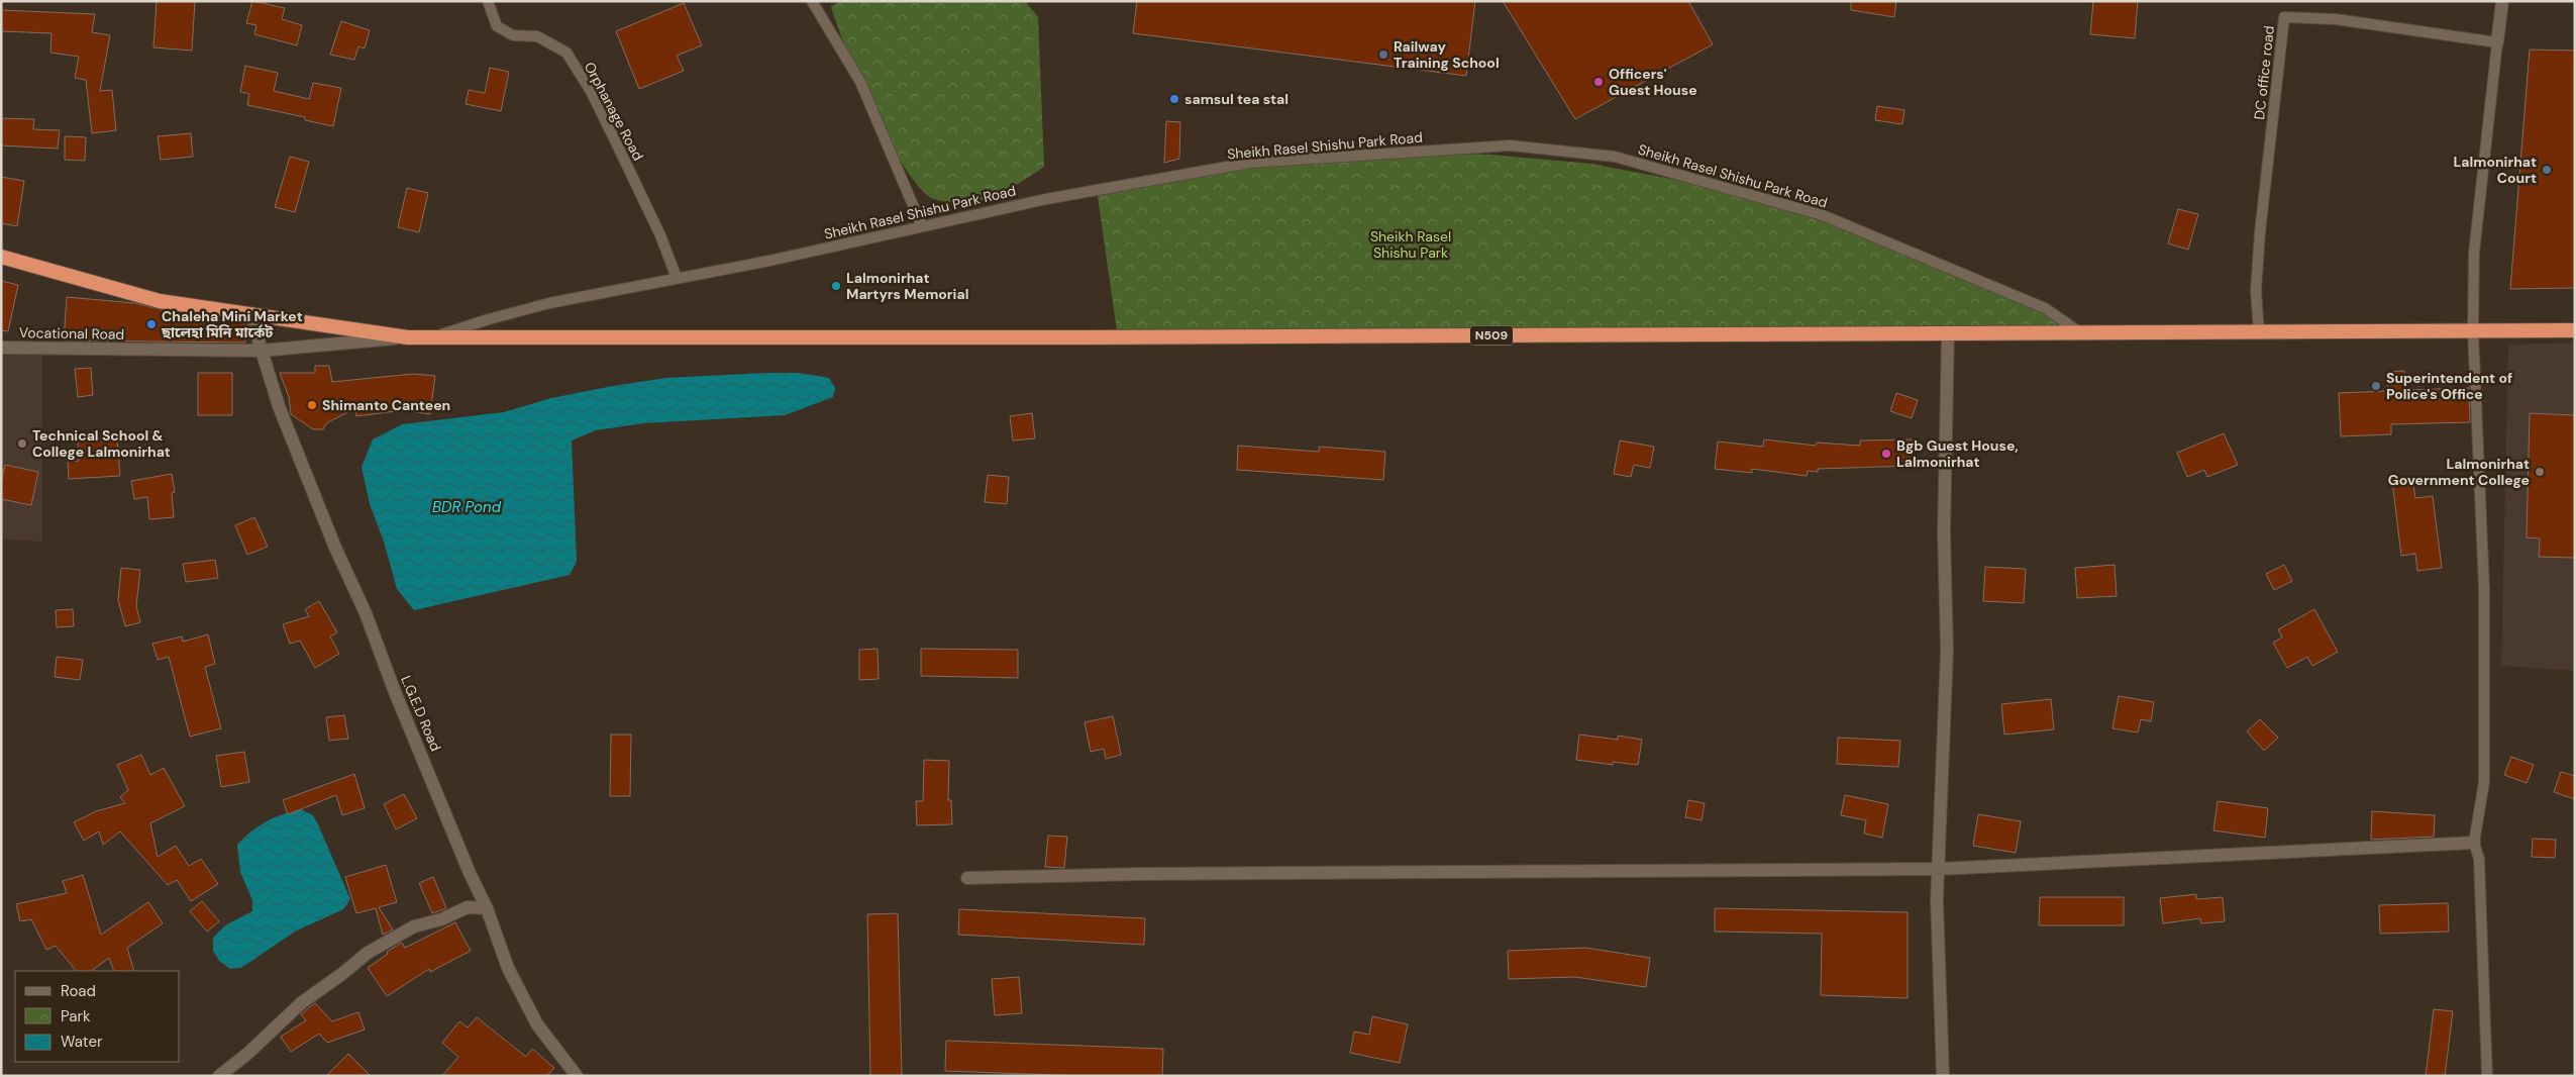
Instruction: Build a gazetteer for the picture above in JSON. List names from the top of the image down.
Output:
{
  "streets": {
    "highway": ["N509"],
    "street": ["Vocational Road", "L.G.E.D Road"],
    "lane": ["DC office road", "Orphanage Road", "Sheikh Rasel Shishu Park Road"]
  },
  "crossings": [
    ["DC office road", "N509"],
    ["Orphanage Road", "Sheikh Rasel Shishu Park Road"],
    ["Sheikh Rasel Shishu Park Road", "N509"],
    ["Vocational Road", "N509"],
    ["Vocational Road", "L.G.E.D Road"],
    ["N509", "L.G.E.D Road"]
  ],
  "water": ["BDR Pond"],
  "parks": ["Sheikh Rasel Shishu Park"],
  "places": [
    "Railway Training School",
    "Officers' Guest House",
    "samsul tea stal",
    "Lalmonirhat Court",
    "Lalmonirhat Martyrs Memorial",
    "Chaleha Mini Market ছালেহা মিনি মার্কেট",
    "Superintendent of Police's Office",
    "Shimanto Canteen",
    "Technical School & College Lalmonirhat",
    "Bgb Guest House, Lalmonirhat",
    "Lalmonirhat Government College"
  ],
  "legend": ["Road", "Park", "Water"]
}
